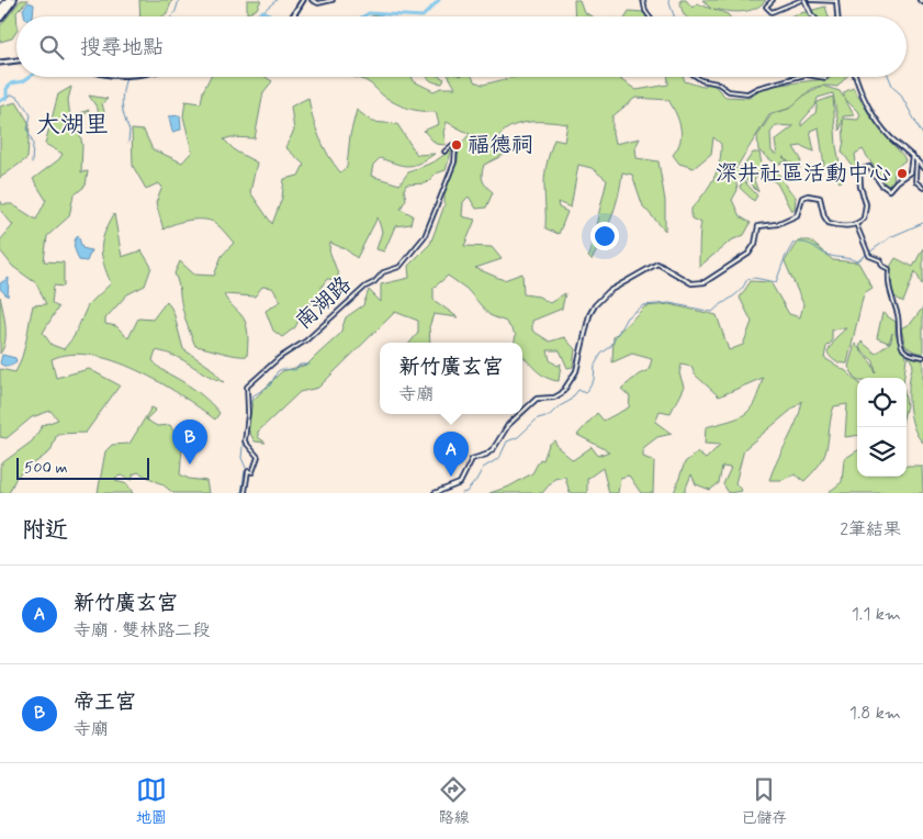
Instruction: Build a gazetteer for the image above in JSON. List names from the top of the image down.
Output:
{
  "streets": {
    "street": ["南湖路"]
  },
  "districts": ["大湖里"],
  "places": ["福德祠", "深井社區活動中心"],
  "scale_bar": "500 m",
  "page": {
    "search": "搜尋地點",
    "popup": ["新竹廣玄宮", "寺廟"],
    "pins": ["B", "A"],
    "scale": "500 m",
    "heading": ["附近", "2筆結果"],
    "list": [
      {
        "mark": "A",
        "name": "新竹廣玄宮",
        "note": "寺廟 · 雙林路二段",
        "value": "1.1 km"
      },
      {
        "mark": "B",
        "name": "帝王宮",
        "note": "寺廟",
        "value": "1.8 km"
      }
    ],
    "nav": ["地圖", "路線", "已儲存"]
  }
}
